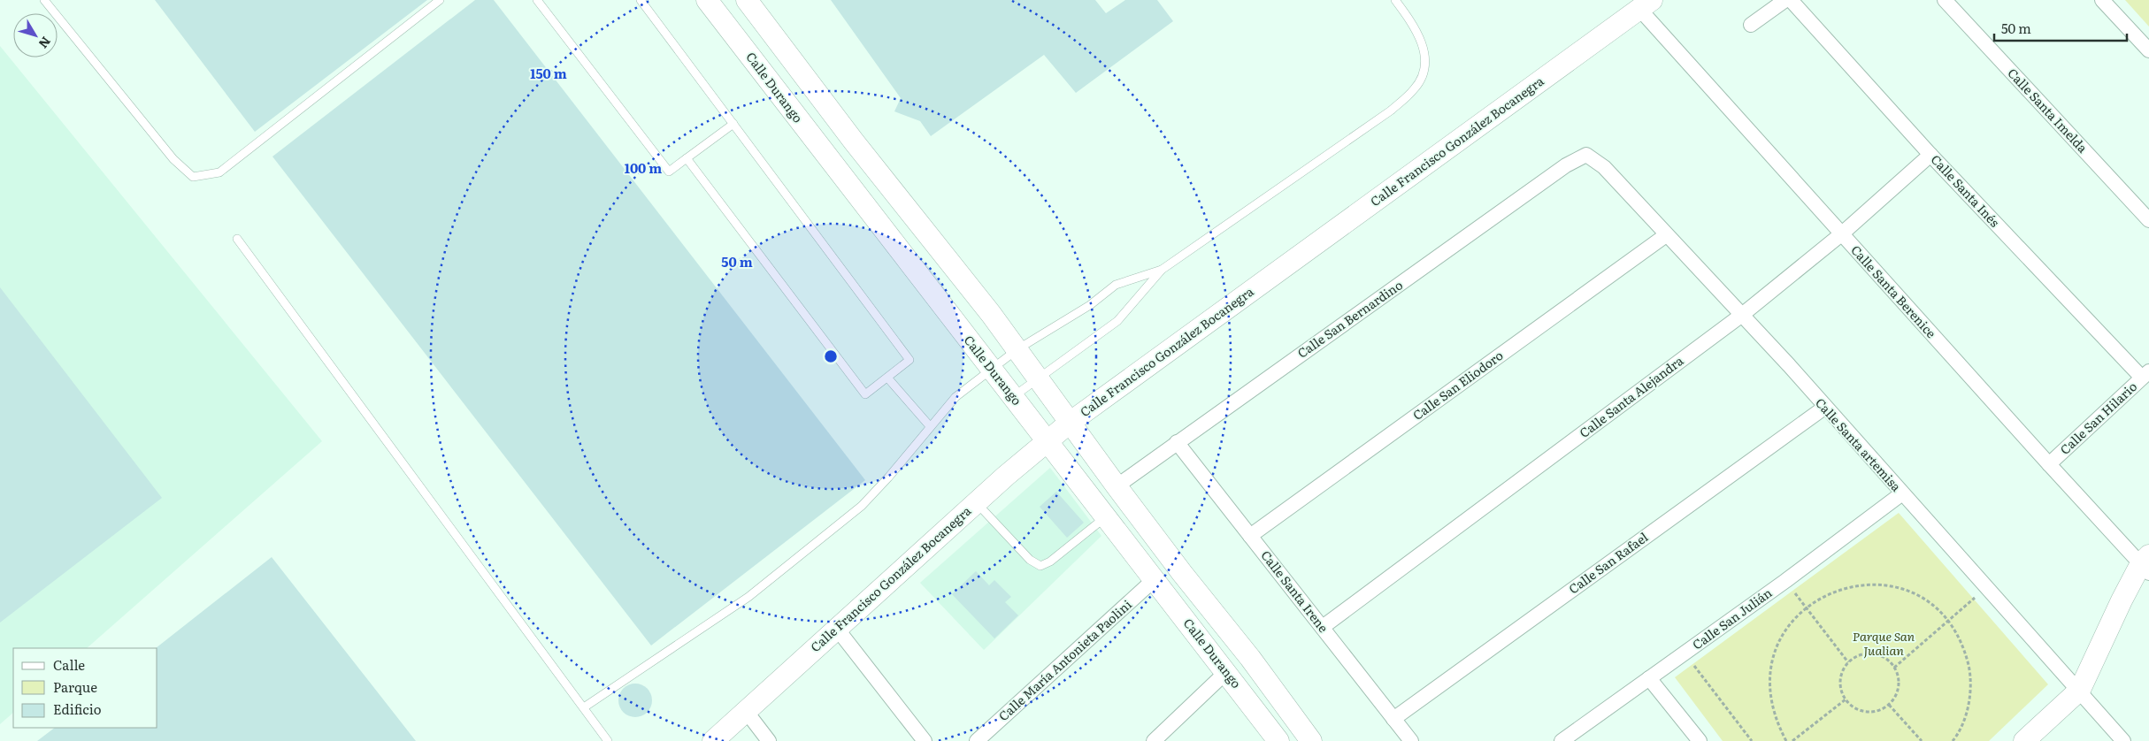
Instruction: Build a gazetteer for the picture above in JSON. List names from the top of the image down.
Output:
{
  "streets": {
    "main road": ["Calle Durango", "Calle Francisco González Bocanegra"],
    "street": [
      "Calle Santa Imelda",
      "Calle Santa Inés",
      "Calle Santa Berenice",
      "Calle San Bernardino",
      "Calle San Eliodoro",
      "Calle Santa Alejandra",
      "Calle San Hilario",
      "Calle Santa artemisa",
      "Calle San Rafael",
      "Calle Santa Irene",
      "Calle San Julián",
      "Calle María Antonieta Paolini"
    ]
  },
  "crossings": [
    ["Calle Durango", "Calle Francisco González Bocanegra"],
    ["Calle Durango", "Calle María Antonieta Paolini"],
    ["Calle Francisco González Bocanegra", "Calle Santa Berenice"],
    ["Calle Santa Inés", "Calle Santa Alejandra"],
    ["Calle Santa Inés", "Calle San Hilario"],
    ["Calle Santa Berenice", "Calle Santa Alejandra"],
    ["Calle Santa Berenice", "Calle San Hilario"],
    ["Calle San Bernardino", "Calle Santa artemisa"],
    ["Calle San Bernardino", "Calle Santa Irene"],
    ["Calle San Eliodoro", "Calle Santa artemisa"],
    ["Calle San Eliodoro", "Calle Santa Irene"],
    ["Calle Santa Alejandra", "Calle Santa artemisa"],
    ["Calle Santa Alejandra", "Calle Santa Irene"],
    ["Calle Santa artemisa", "Calle San Rafael"],
    ["Calle Santa artemisa", "Calle San Julián"],
    ["Calle San Rafael", "Calle Santa Irene"]
  ],
  "parks": ["Parque San Jualian"],
  "legend": ["Calle", "Parque", "Edificio"],
  "scale_bar": "50 m",
  "north": "bottom right",
  "rings": ["150 m", "100 m", "50 m"]
}
